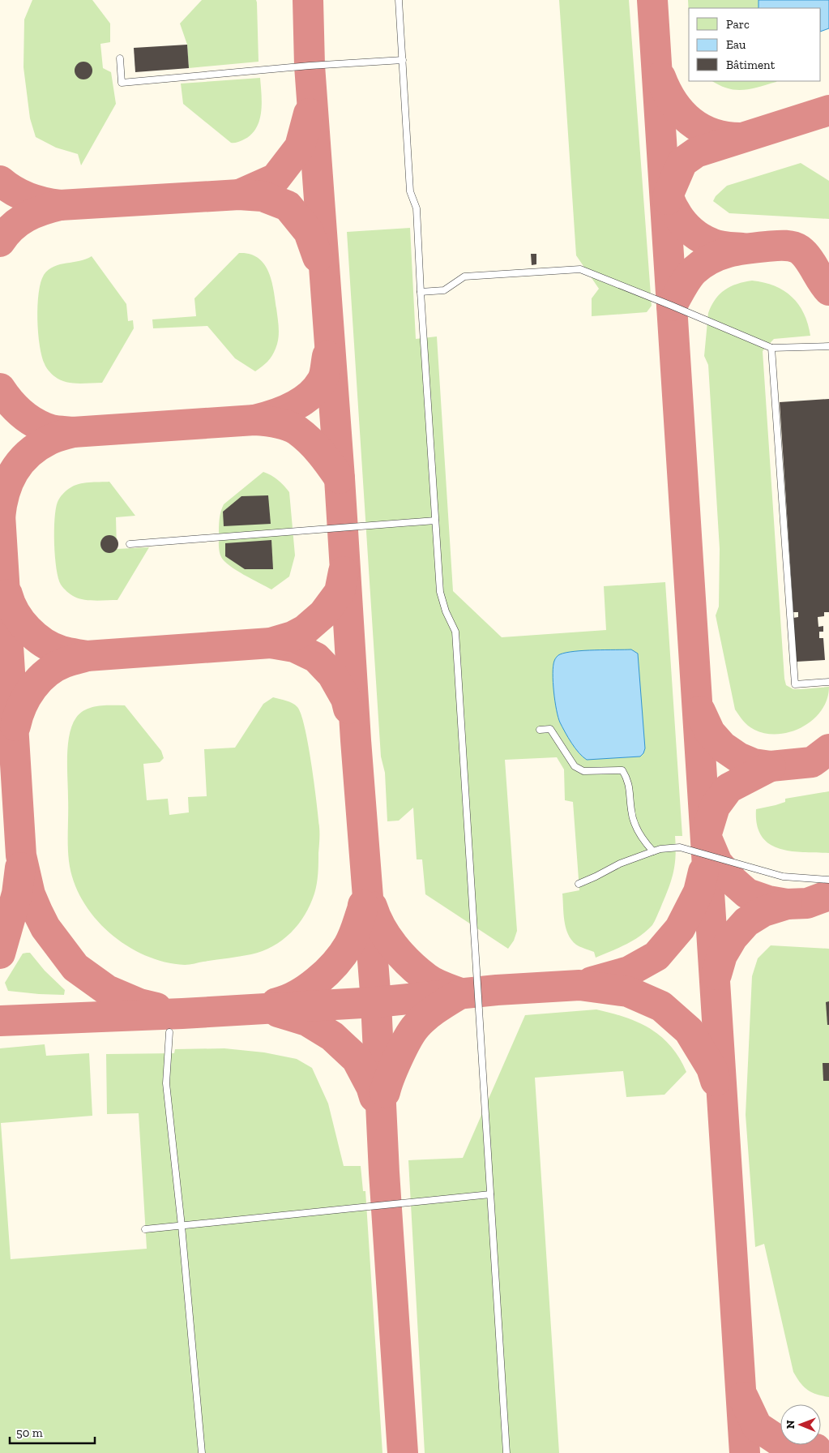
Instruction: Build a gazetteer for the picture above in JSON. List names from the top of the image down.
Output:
{
  "legend": ["Parc", "Eau", "Bâtiment"],
  "scale_bar": "50 m",
  "north": "left"
}
